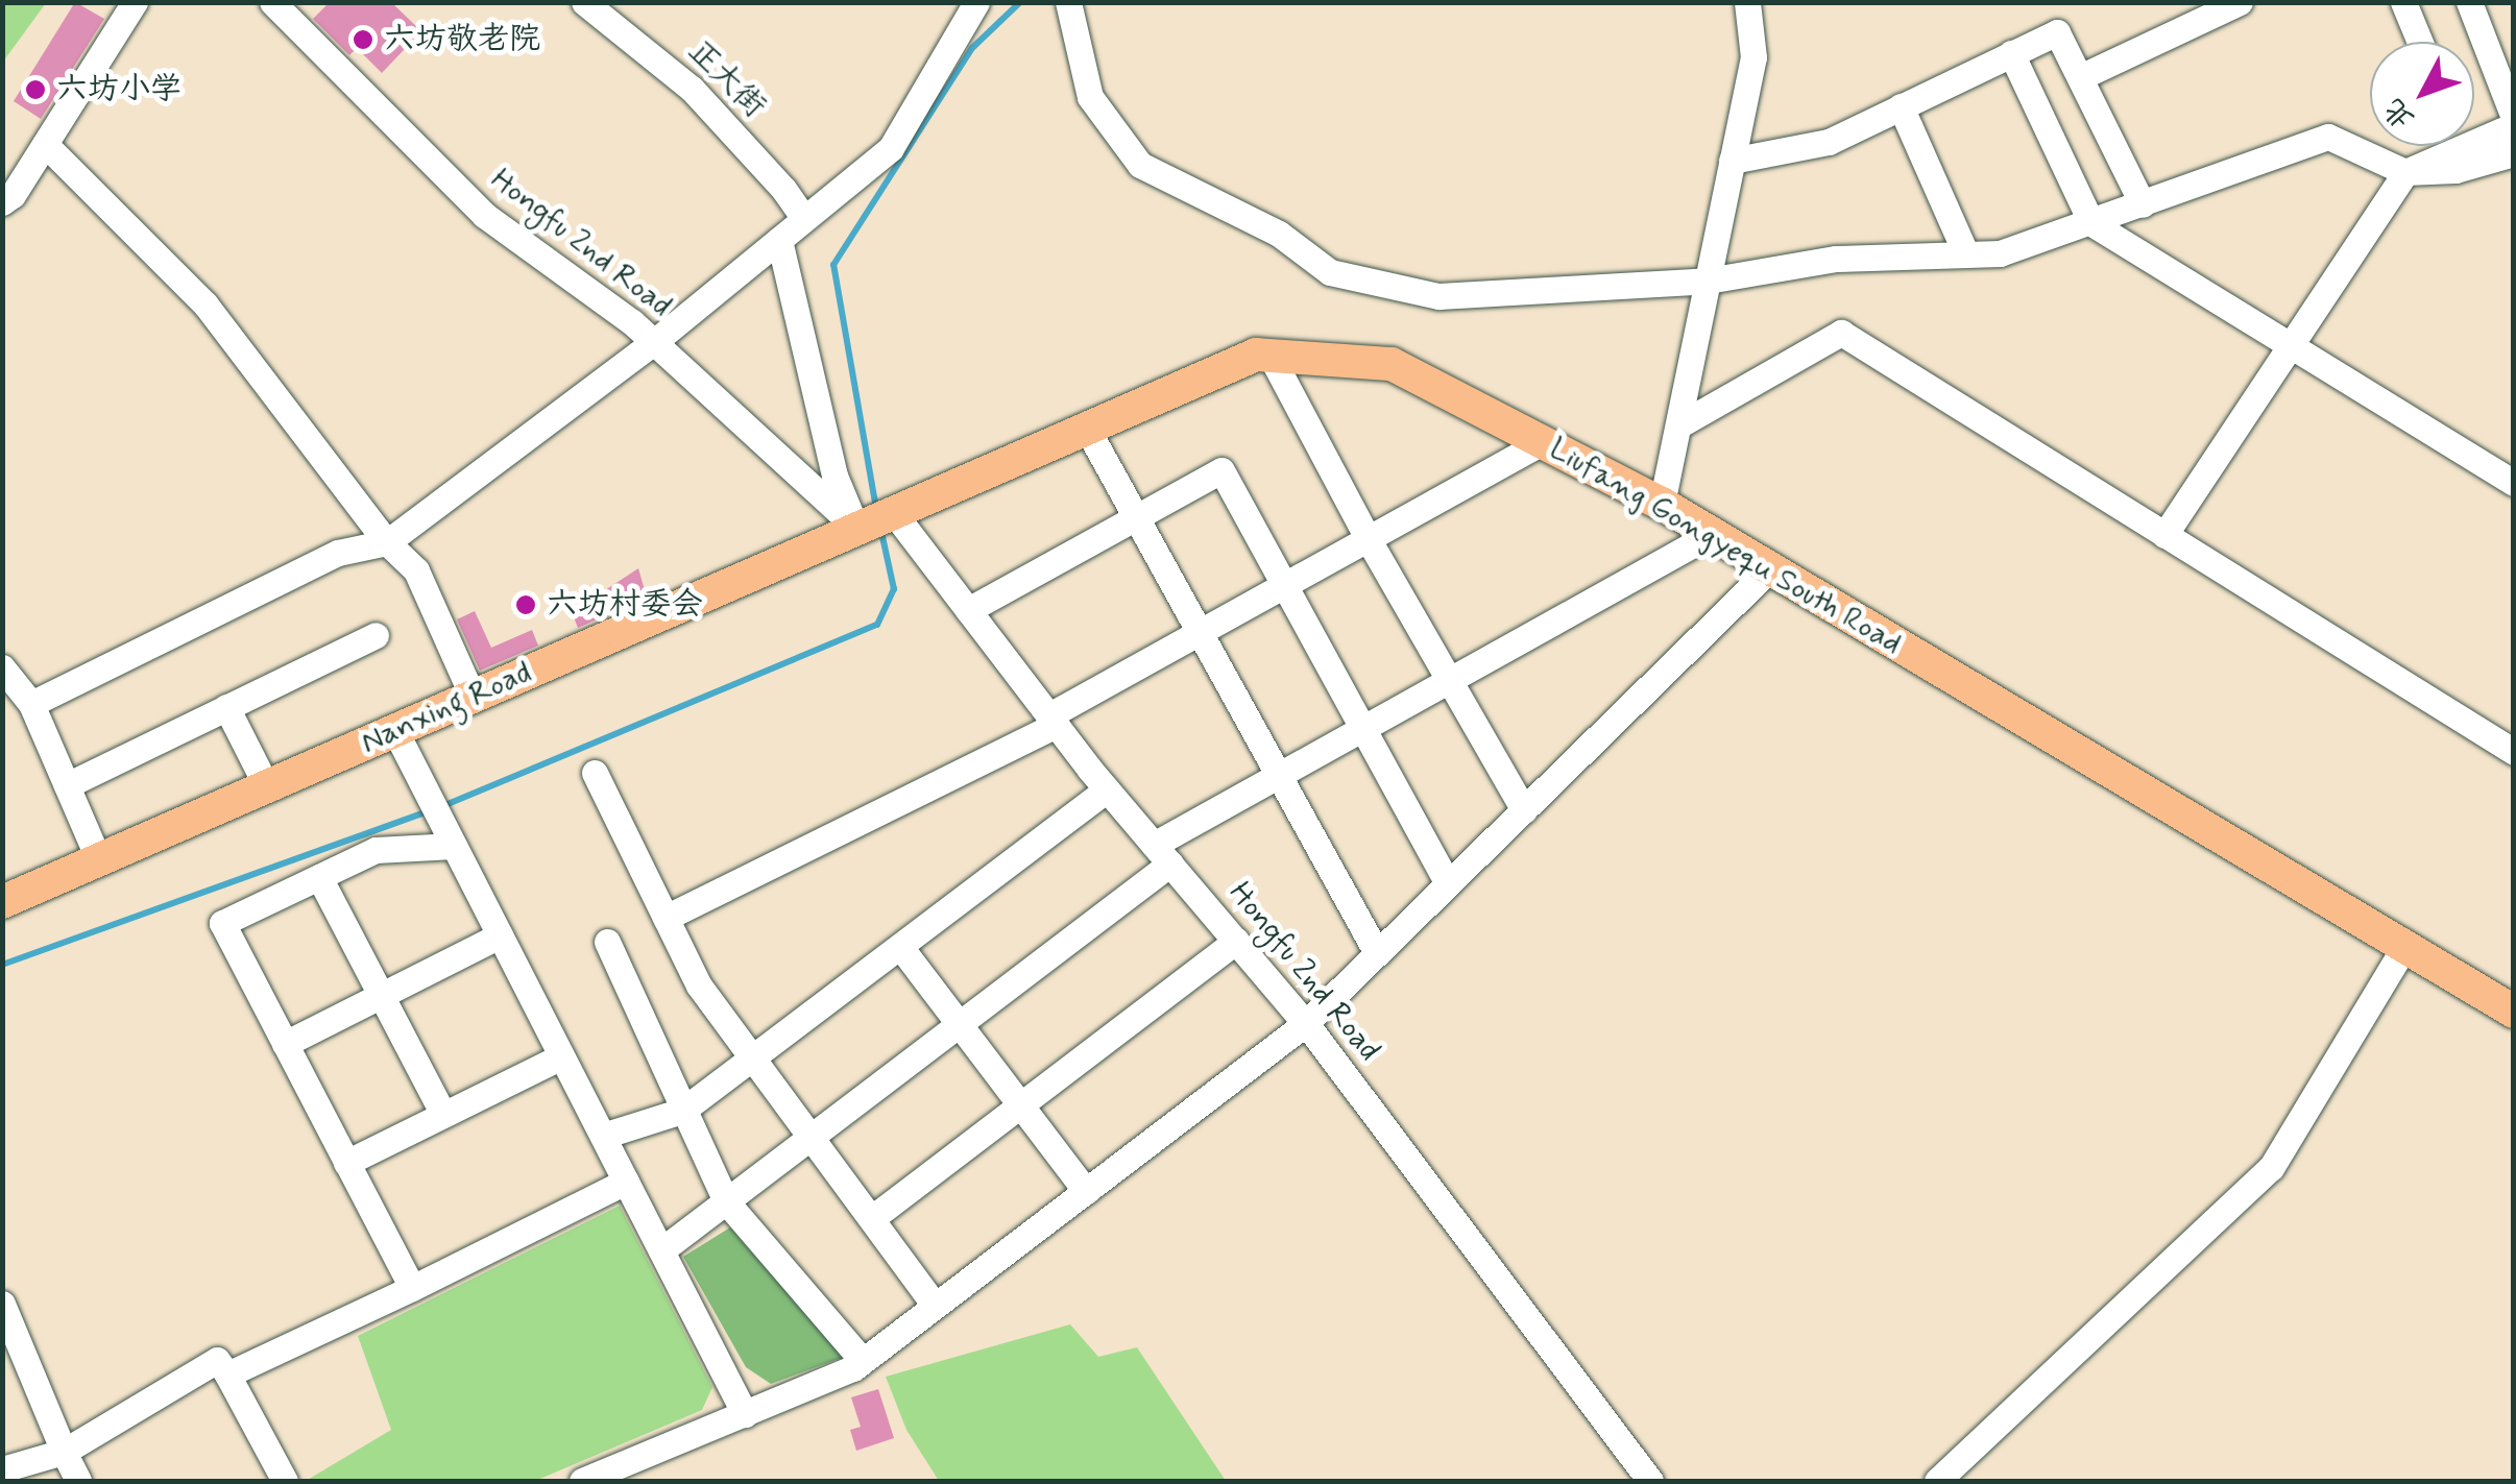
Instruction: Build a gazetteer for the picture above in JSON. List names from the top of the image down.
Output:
{
  "streets": {
    "main road": ["Liufang Gongyequ South Road", "Nanxing Road"],
    "street": ["正大街", "Hongfu 2nd Road"]
  },
  "crossings": [
    ["Hongfu 2nd Road", "Liufang Gongyequ South Road"],
    ["Hongfu 2nd Road", "Nanxing Road"],
    ["Liufang Gongyequ South Road", "Nanxing Road"]
  ],
  "places": ["六坊敬老院", "六坊小学", "六坊村委会"],
  "north": "bottom left"
}
